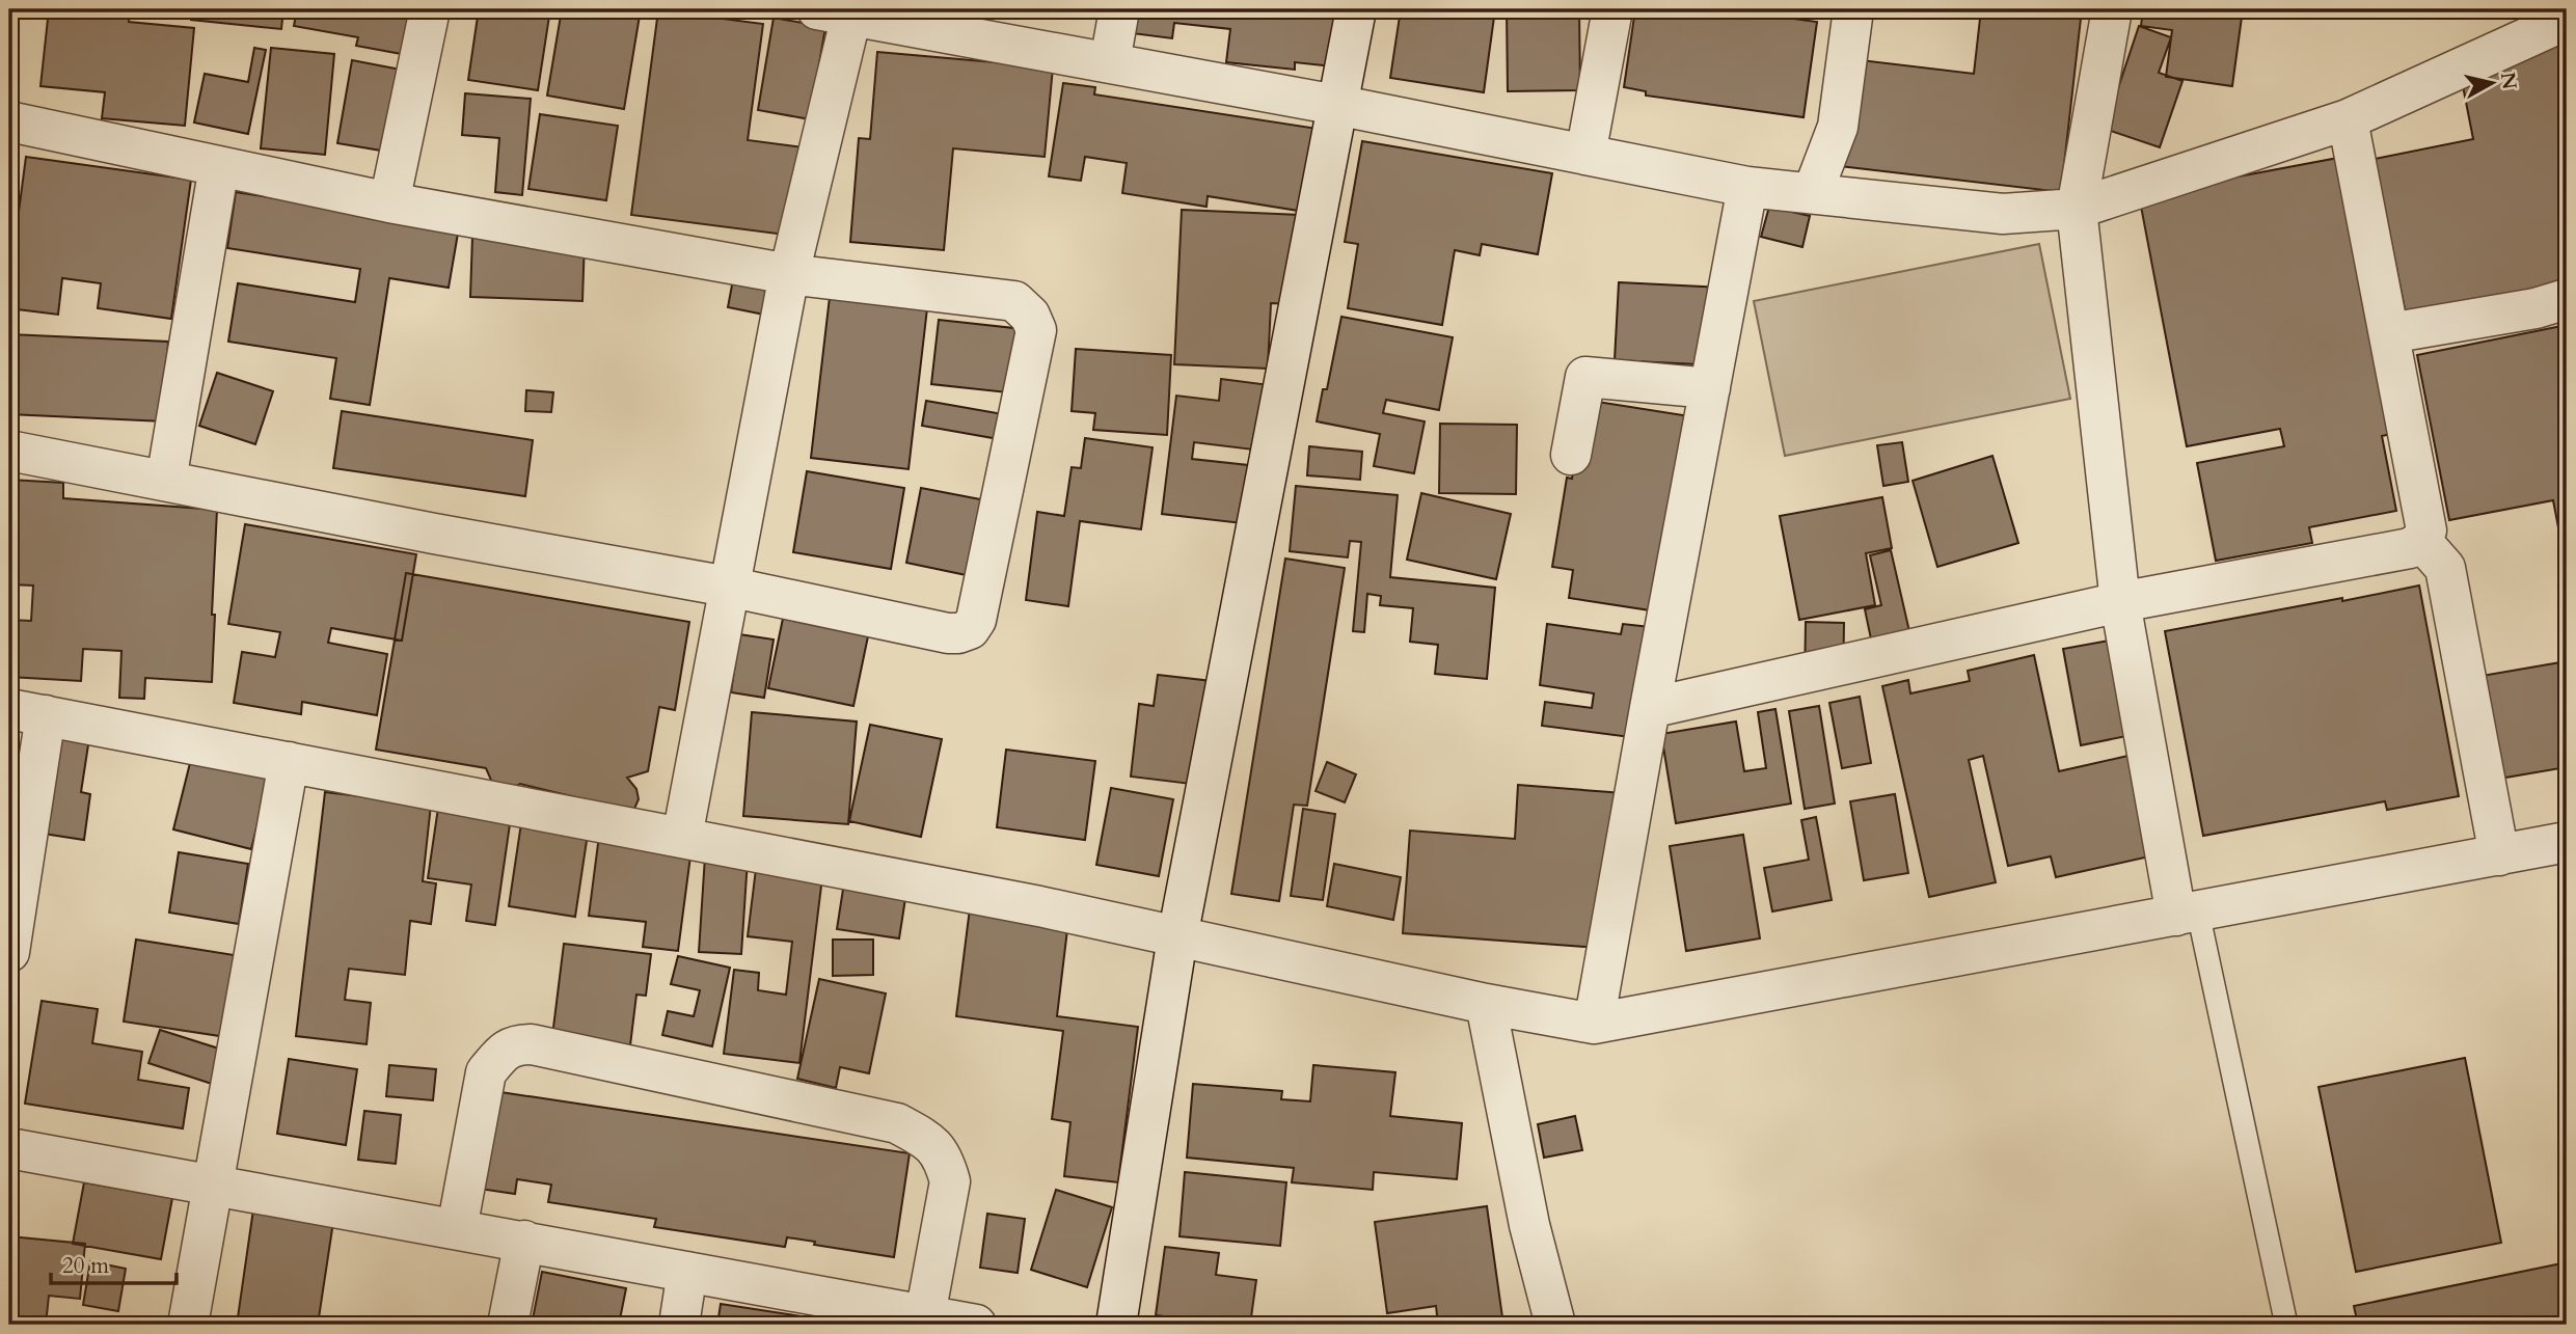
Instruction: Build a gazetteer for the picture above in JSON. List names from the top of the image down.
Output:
{
  "scale_bar": "20 m",
  "north": "right"
}
